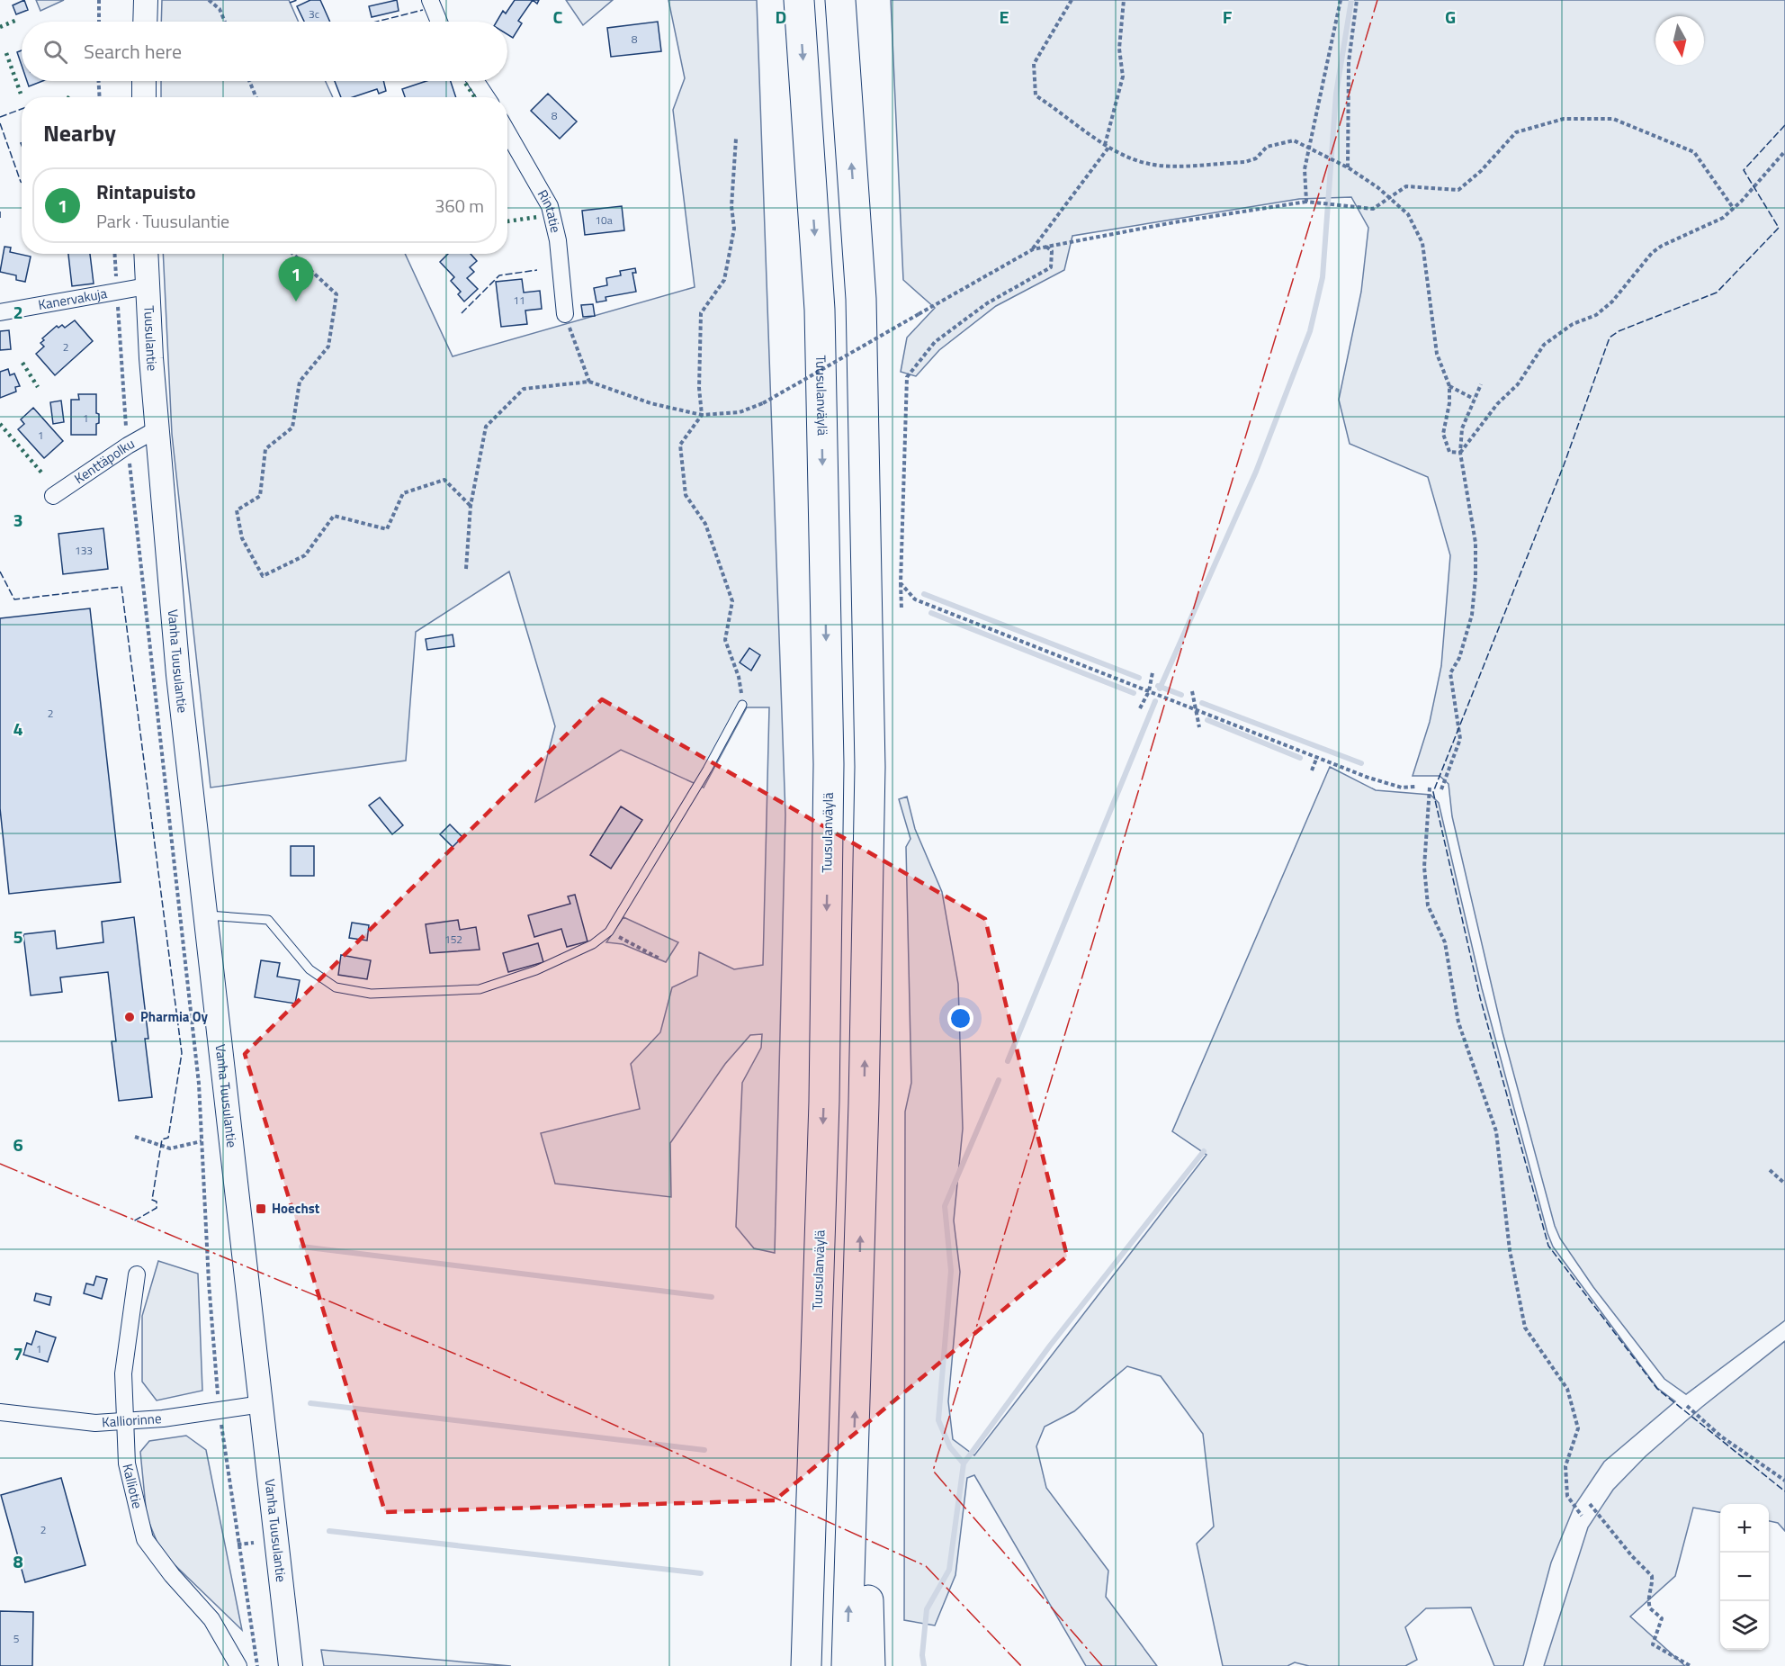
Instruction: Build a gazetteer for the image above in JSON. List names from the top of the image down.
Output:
{
  "streets": {
    "highway": ["Tuusulanväylä"],
    "main road": ["Tuusulantie", "Vanha Tuusulantie"],
    "street": [
      "Rintatie",
      "Kanervakuja",
      "Kenttäpolku",
      "Kalliorinne",
      "Kalliotie"
    ]
  },
  "crossings": [
    ["Kanervakuja", "Tuusulantie"],
    ["Tuusulantie", "Kenttäpolku"],
    ["Tuusulantie", "Vanha Tuusulantie"],
    ["Kenttäpolku", "Vanha Tuusulantie"],
    ["Vanha Tuusulantie", "Kalliorinne"],
    ["Kalliorinne", "Kalliotie"]
  ],
  "places": {
    "other": ["Pharmia Oy"],
    "transit": ["Hoechst"]
  },
  "house_numbers": [
    "3c",
    "8",
    "8",
    "10a",
    "11",
    "2",
    "1",
    "1",
    "133",
    "2",
    "152",
    "1",
    "2",
    "5"
  ],
  "north": "bottom",
  "page": {
    "search": "Search here",
    "heading": "Nearby",
    "list": [
      {
        "mark": "1",
        "name": "Rintapuisto",
        "note": "Park · Tuusulantie",
        "value": "360 m"
      }
    ],
    "pins": "1",
    "map_buttons": ["+", "−"]
  },
  "grid": {
    "columns": [
      "C",
      "D",
      "E",
      "F",
      "G"
    ],
    "rows": [
      "2",
      "3",
      "4",
      "5",
      "6",
      "7",
      "8"
    ]
  }
}
